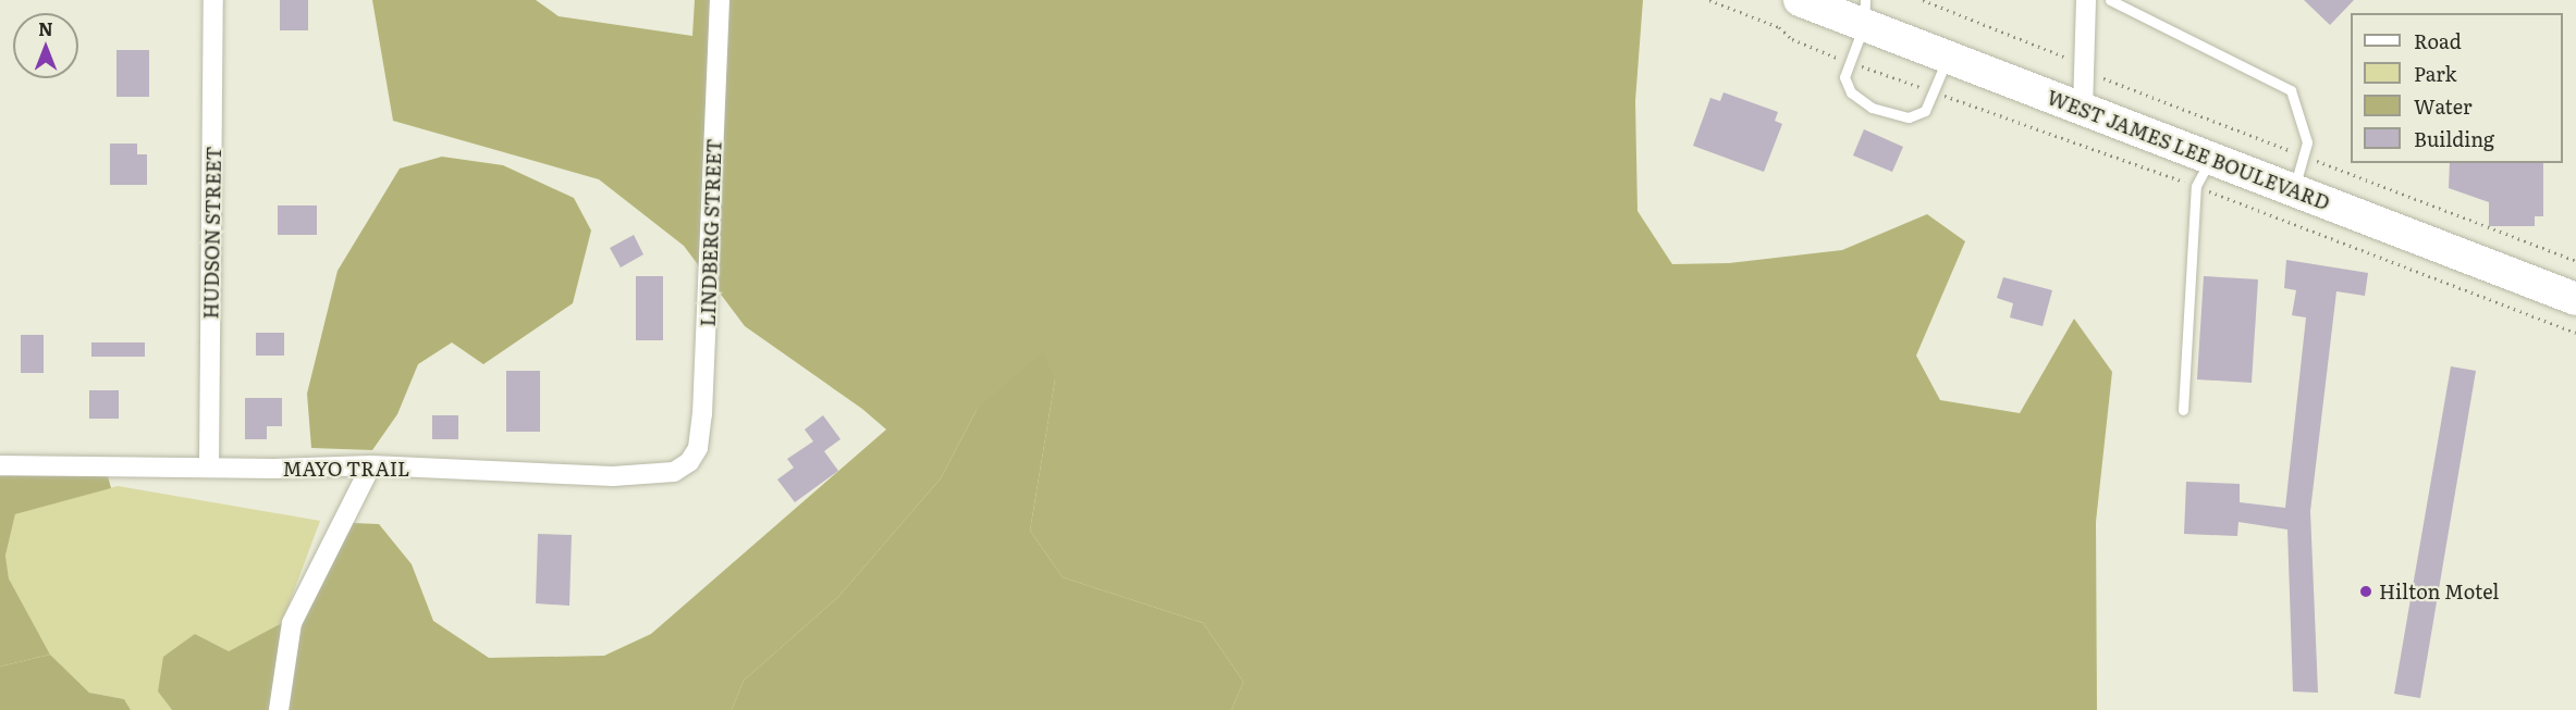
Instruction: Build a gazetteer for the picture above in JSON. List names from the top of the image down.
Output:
{
  "streets": {
    "main road": ["WEST JAMES LEE BOULEVARD"],
    "street": ["HUDSON STREET", "LINDBERG STREET", "MAYO TRAIL"]
  },
  "crossings": [
    ["HUDSON STREET", "MAYO TRAIL"],
    ["LINDBERG STREET", "MAYO TRAIL"]
  ],
  "places": ["Hilton Motel"],
  "legend": [
    "Road",
    "Park",
    "Water",
    "Building"
  ],
  "north": "top"
}
